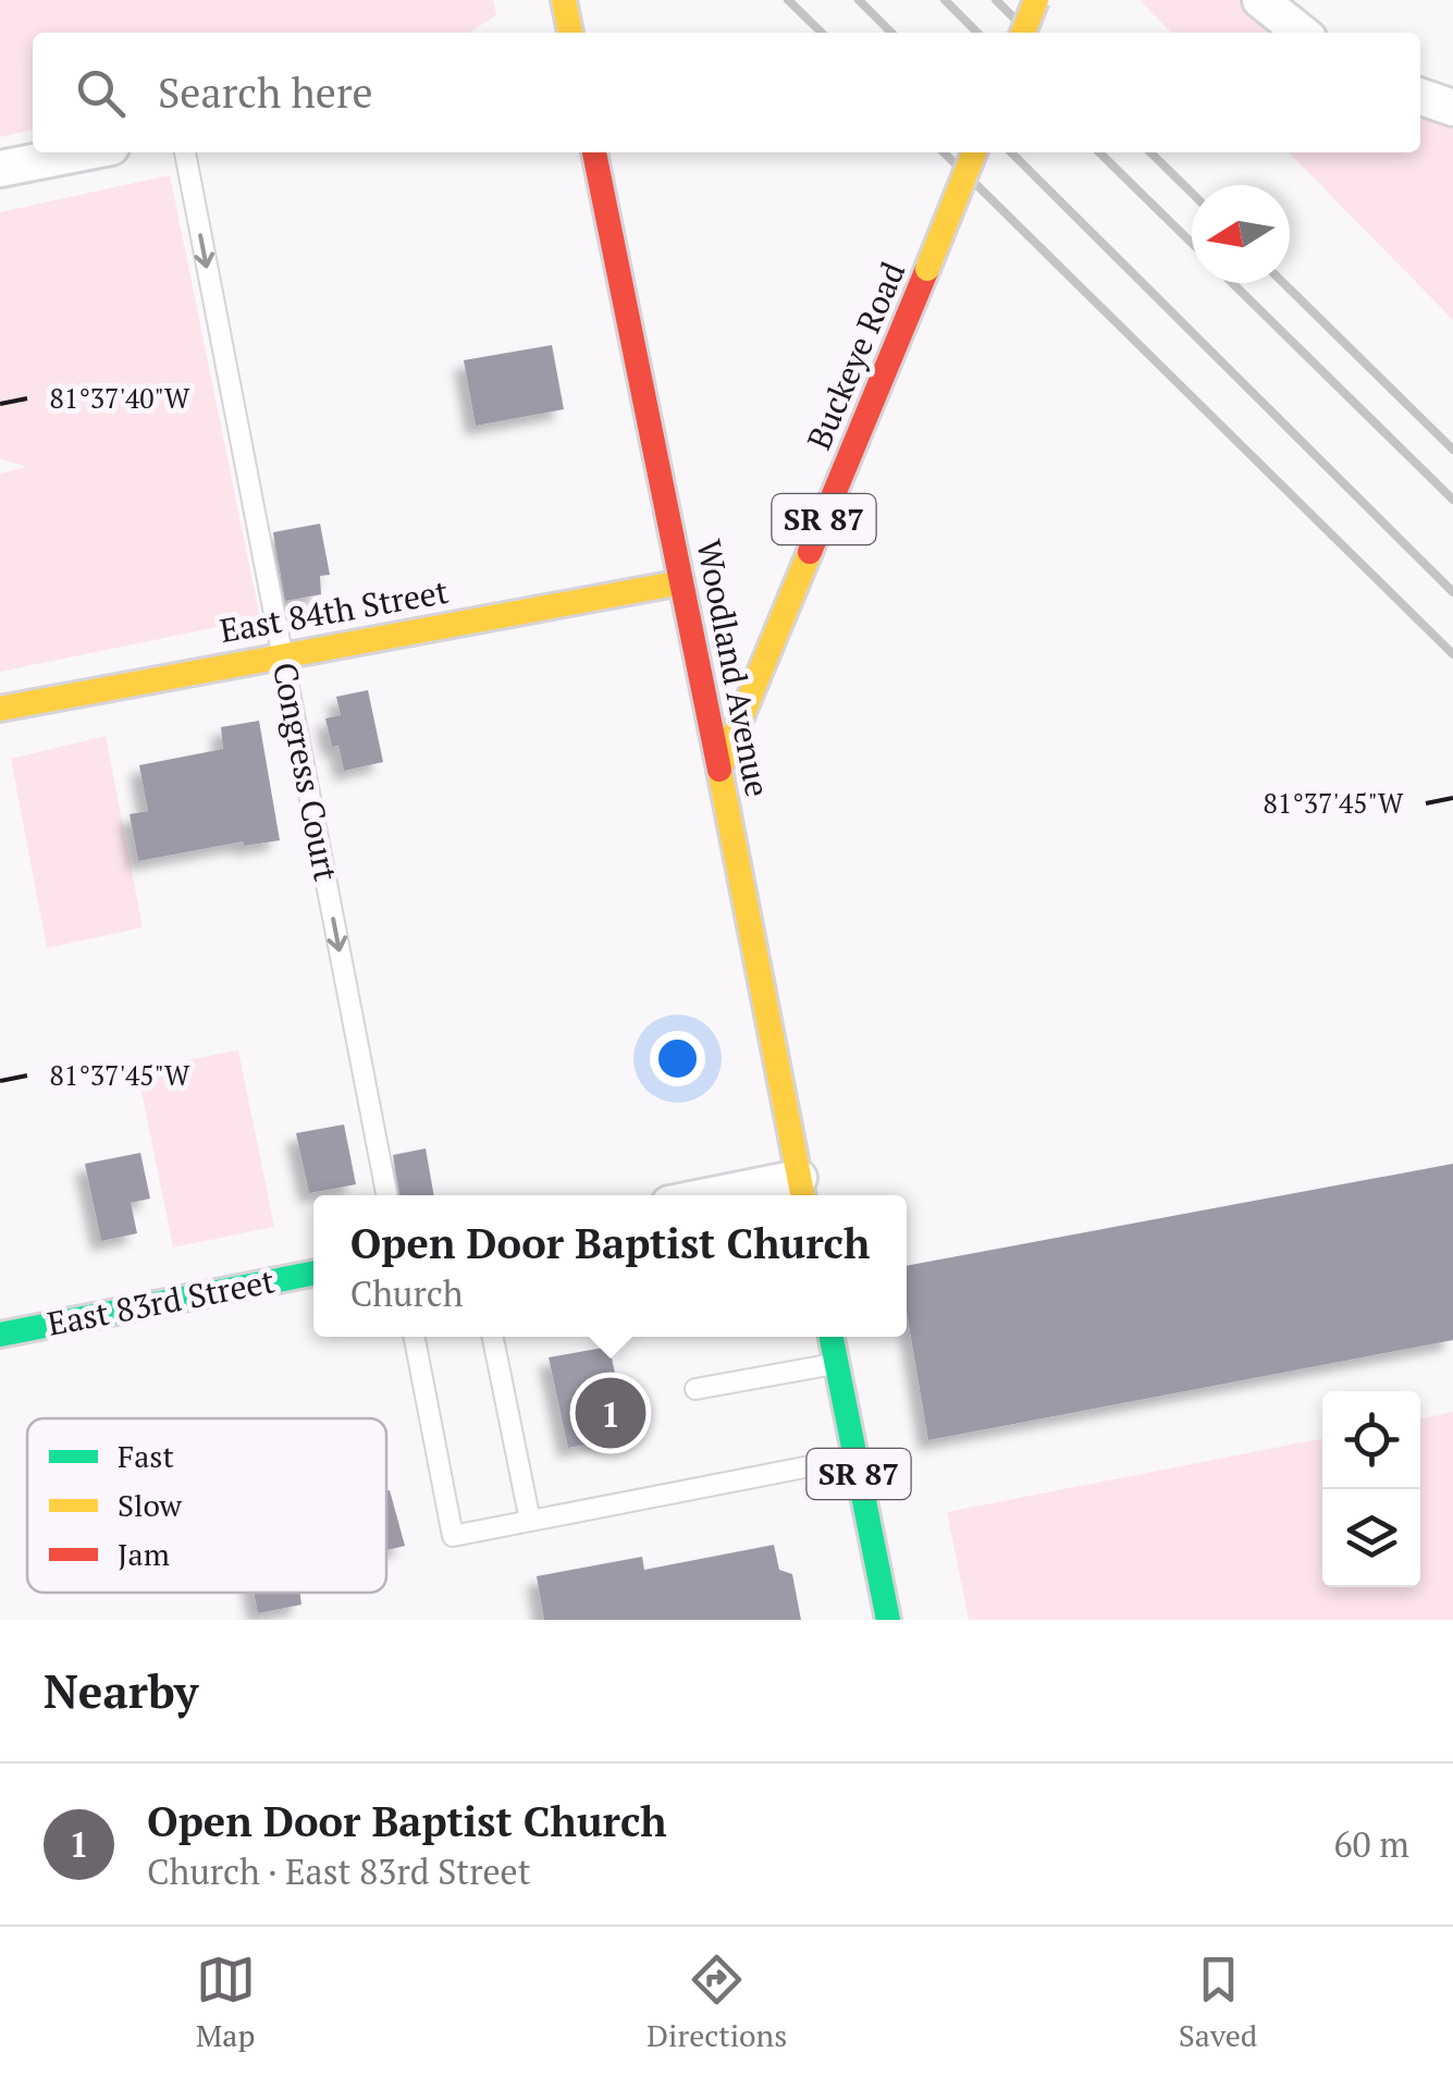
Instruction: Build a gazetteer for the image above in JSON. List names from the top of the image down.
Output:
{
  "streets": {
    "main road": [
      "Buckeye Road",
      "SR 87",
      "East 84th Street",
      "Woodland Avenue",
      "East 83rd Street"
    ],
    "lane": ["Congress Court"]
  },
  "crossings": [
    ["Buckeye Road", "Woodland Avenue"],
    ["East 84th Street", "Woodland Avenue"],
    ["East 84th Street", "Congress Court"]
  ],
  "one_way": ["Congress Court"],
  "legend": ["Fast", "Slow", "Jam"],
  "north": "left",
  "page": {
    "search": "Search here",
    "popup": ["Open Door Baptist Church", "Church"],
    "pins": "1",
    "heading": "Nearby",
    "list": [
      {
        "mark": "1",
        "name": "Open Door Baptist Church",
        "note": "Church · East 83rd Street",
        "value": "60 m"
      }
    ],
    "nav": ["Map", "Directions", "Saved"]
  },
  "coordinates": ["81°37'40\"W", "81°37'45\"W"]
}
